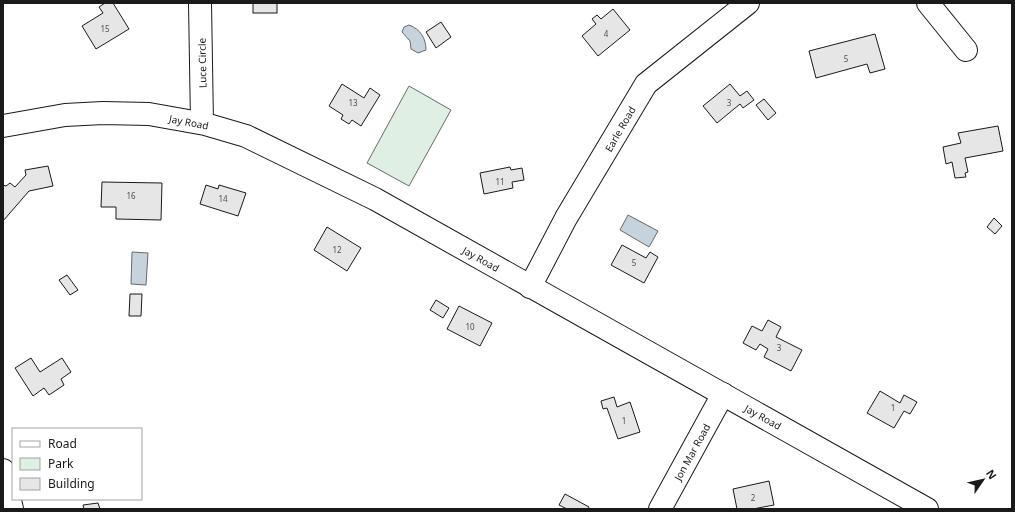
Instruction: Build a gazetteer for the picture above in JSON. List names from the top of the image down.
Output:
{
  "streets": {
    "street": [
      "Luce Circle",
      "Jay Road",
      "Earle Road",
      "Jon Mar Road"
    ]
  },
  "crossings": [
    ["Luce Circle", "Jay Road"],
    ["Jay Road", "Earle Road"],
    ["Jay Road", "Jon Mar Road"]
  ],
  "house_numbers": [
    "15",
    "4",
    "5",
    "13",
    "3",
    "11",
    "16",
    "14",
    "12",
    "5",
    "10",
    "3",
    "1",
    "1",
    "2"
  ],
  "legend": ["Road", "Park", "Building"],
  "north": "top right"
}
